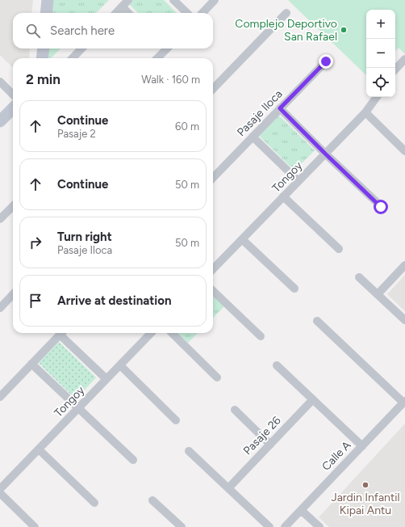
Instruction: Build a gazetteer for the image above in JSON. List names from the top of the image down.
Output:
{
  "streets": {
    "street": [
      "Pasaje Iloca",
      "Tongoy",
      "Pasaje 26",
      "Calle A"
    ]
  },
  "places": ["Complejo Deportivo San Rafael", "Jardin Infantil Kipai Antu"],
  "page": {
    "map_buttons": ["+", "−"],
    "search": "Search here",
    "heading": ["2 min", "Walk · 160 m"],
    "list": [
      ["Continue", "Pasaje 2", "60 m"],
      ["Continue", "50 m"],
      ["Turn right", "Pasaje Iloca", "50 m"],
      "Arrive at destination"
    ]
  }
}
